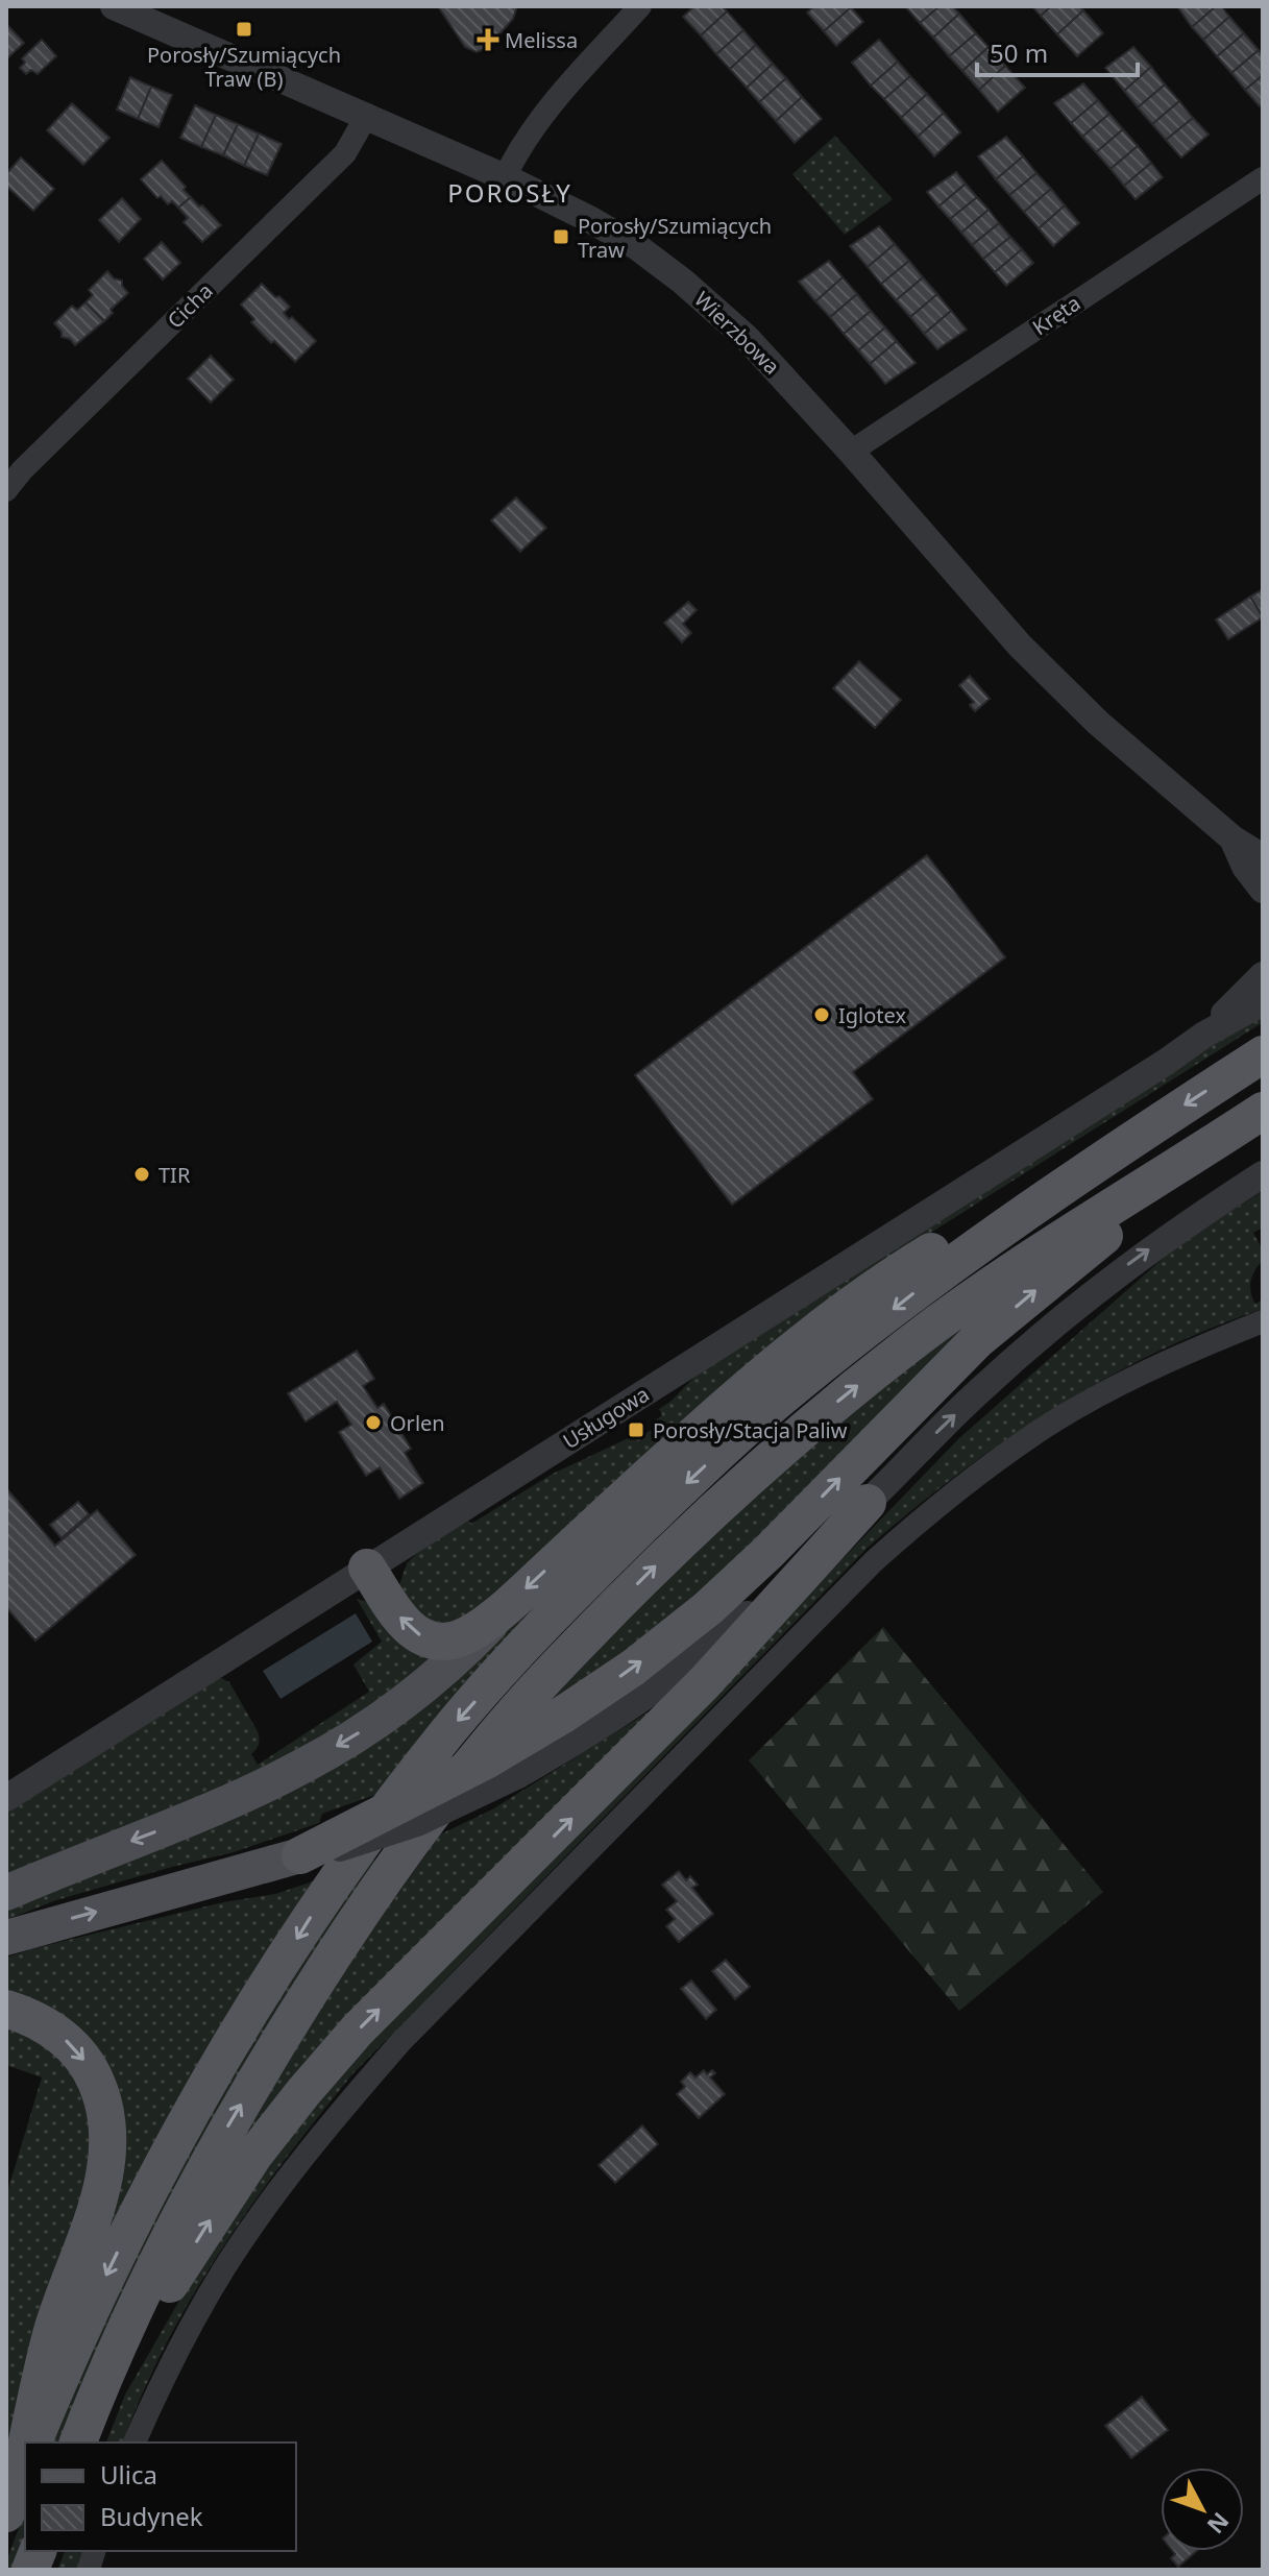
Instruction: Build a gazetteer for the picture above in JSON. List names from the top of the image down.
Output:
{
  "streets": {
    "street": [
      "Cicha",
      "Kręta",
      "Wierzbowa",
      "Usługowa"
    ]
  },
  "crossings": [
    ["Cicha", "Wierzbowa"],
    ["Kręta", "Wierzbowa"]
  ],
  "districts": ["POROSŁY"],
  "places": {
    "transit": ["Porosły/Szumiących Traw (B)", "Porosły/Szumiących Traw", "Porosły/Stacja Paliw"],
    "health": ["Melissa"],
    "other": ["Iglotex", "TIR", "Orlen"]
  },
  "legend": ["Ulica", "Budynek"],
  "scale_bar": "50 m",
  "north": "bottom right"
}
